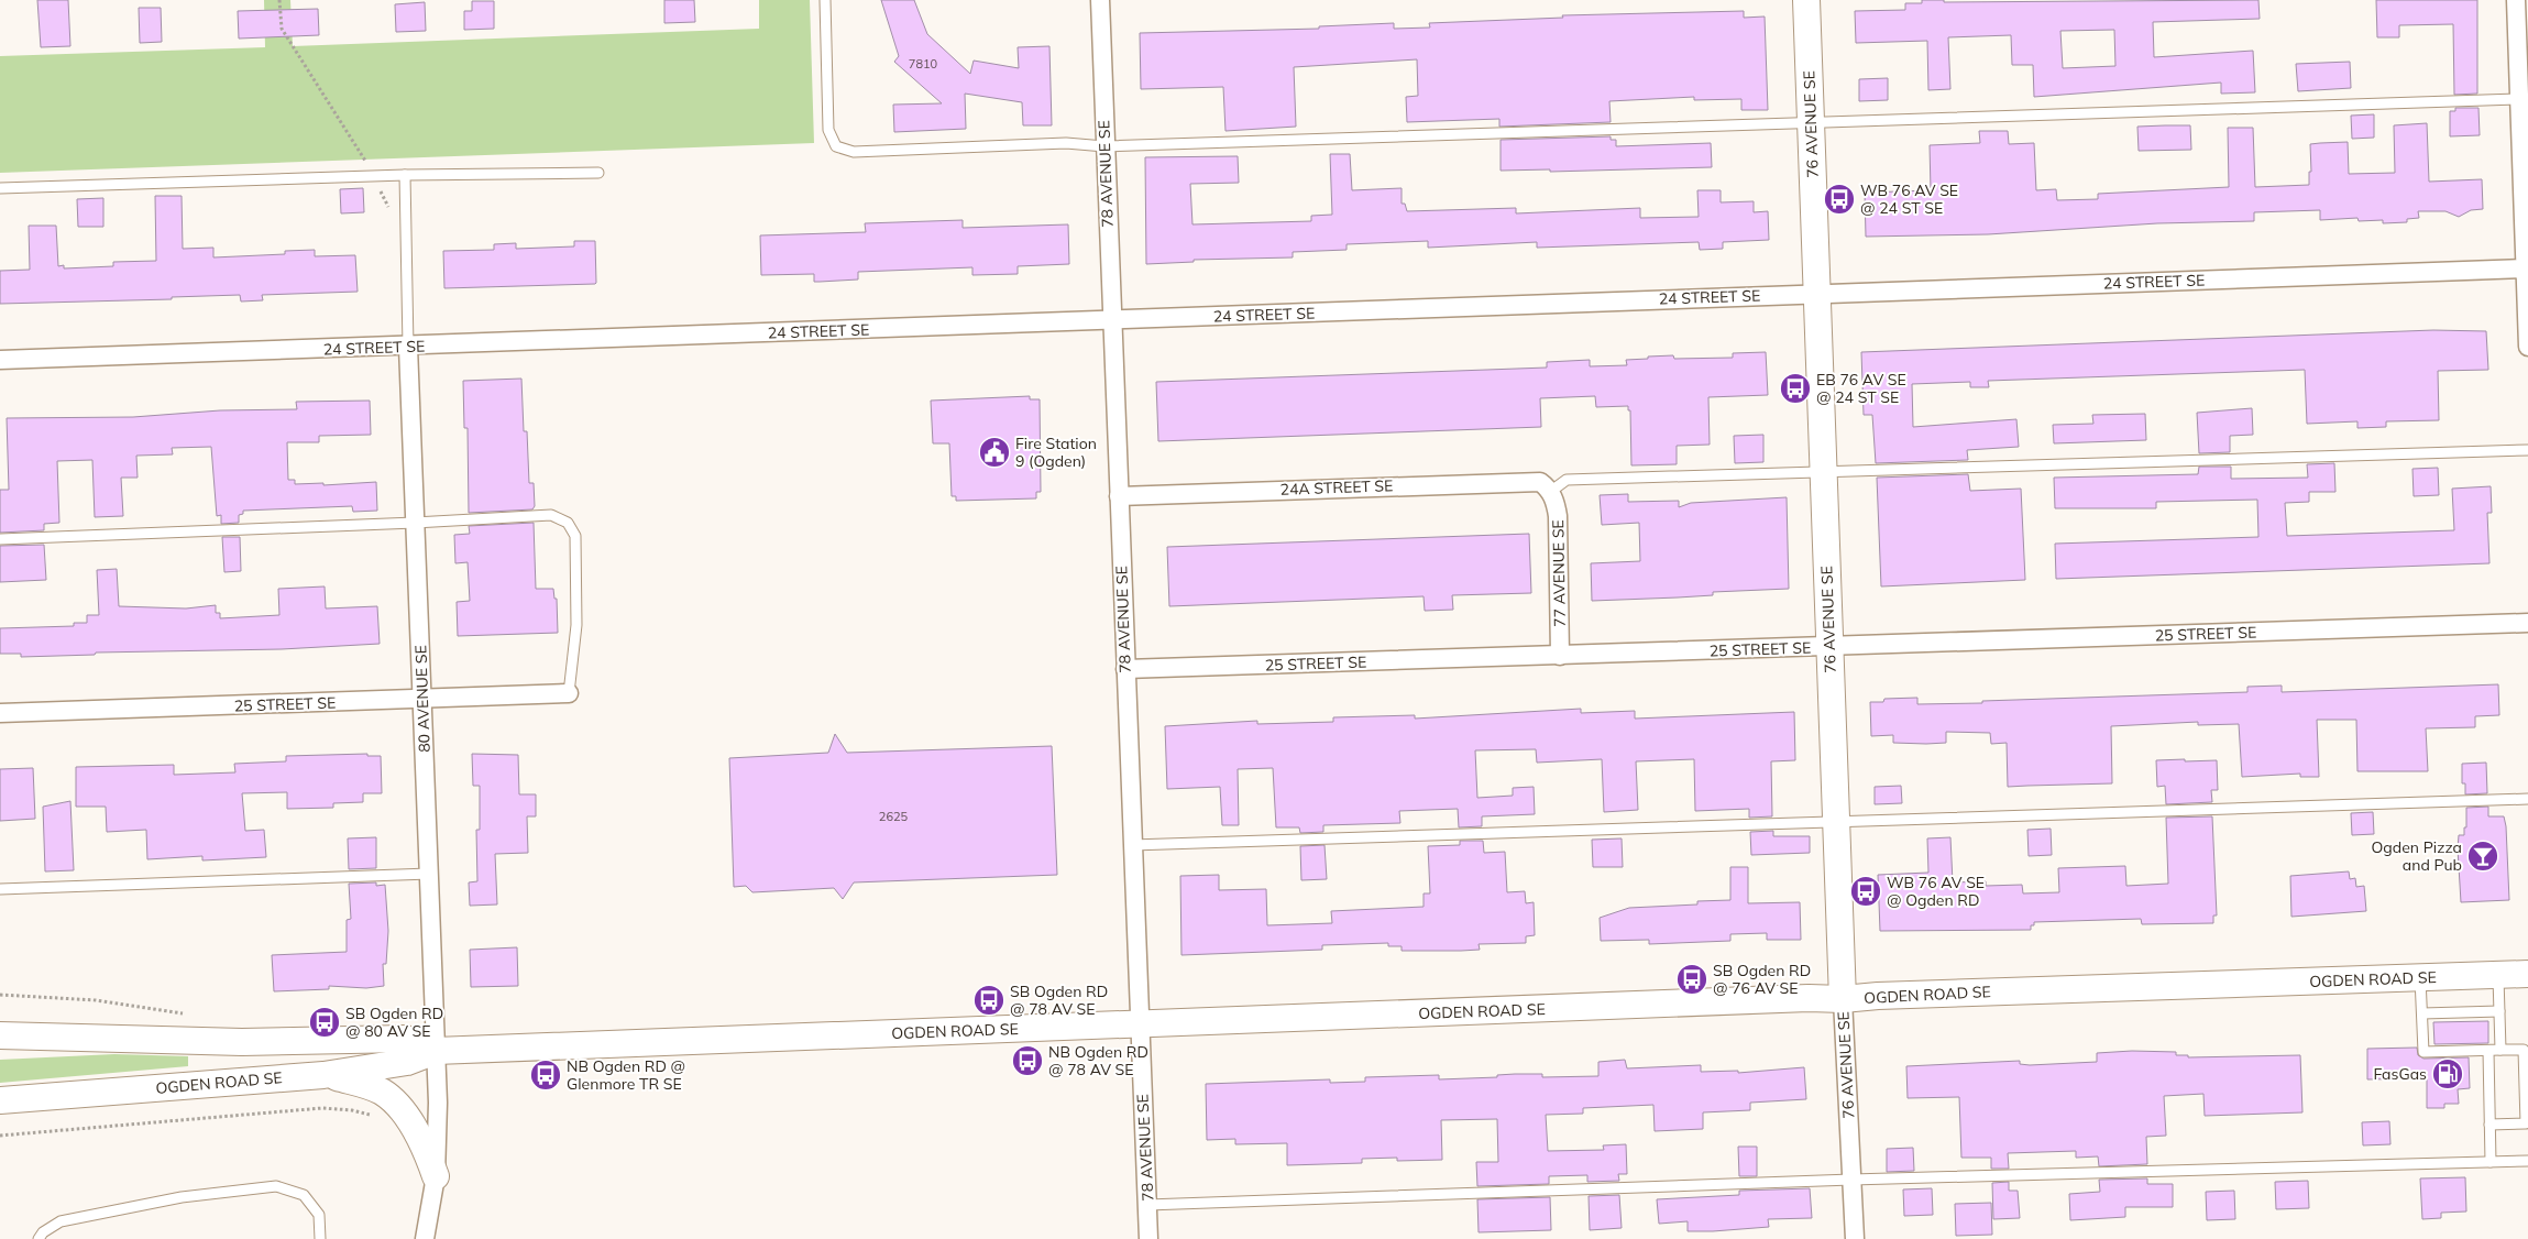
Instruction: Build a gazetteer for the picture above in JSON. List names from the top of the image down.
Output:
{
  "streets": {
    "street": [
      "76 AVENUE SE",
      "78 AVENUE SE",
      "24 STREET SE",
      "24A STREET SE",
      "77 AVENUE SE",
      "25 STREET SE",
      "80 AVENUE SE",
      "OGDEN ROAD SE"
    ]
  },
  "crossings": [
    ["76 AVENUE SE", "24 STREET SE"],
    ["76 AVENUE SE", "25 STREET SE"],
    ["76 AVENUE SE", "OGDEN ROAD SE"],
    ["78 AVENUE SE", "24 STREET SE"],
    ["78 AVENUE SE", "24A STREET SE"],
    ["78 AVENUE SE", "25 STREET SE"],
    ["78 AVENUE SE", "OGDEN ROAD SE"],
    ["24 STREET SE", "80 AVENUE SE"],
    ["24A STREET SE", "77 AVENUE SE"],
    ["77 AVENUE SE", "25 STREET SE"],
    ["25 STREET SE", "80 AVENUE SE"],
    ["80 AVENUE SE", "OGDEN ROAD SE"]
  ],
  "places": {
    "bus stop": [
      "WB 76 AV SE @ 24 ST SE",
      "EB 76 AV SE @ 24 ST SE",
      "WB 76 AV SE @ Ogden RD",
      "SB Ogden RD @ 76 AV SE",
      "SB Ogden RD @ 78 AV SE",
      "SB Ogden RD @ 80 AV SE",
      "NB Ogden RD @ 78 AV SE",
      "NB Ogden RD @ Glenmore TR SE"
    ],
    "public building": ["Fire Station 9 (Ogden)"],
    "bar": ["Ogden Pizza and Pub"],
    "fuel station": ["FasGas"]
  },
  "house_numbers": ["7810", "2625"]
}
